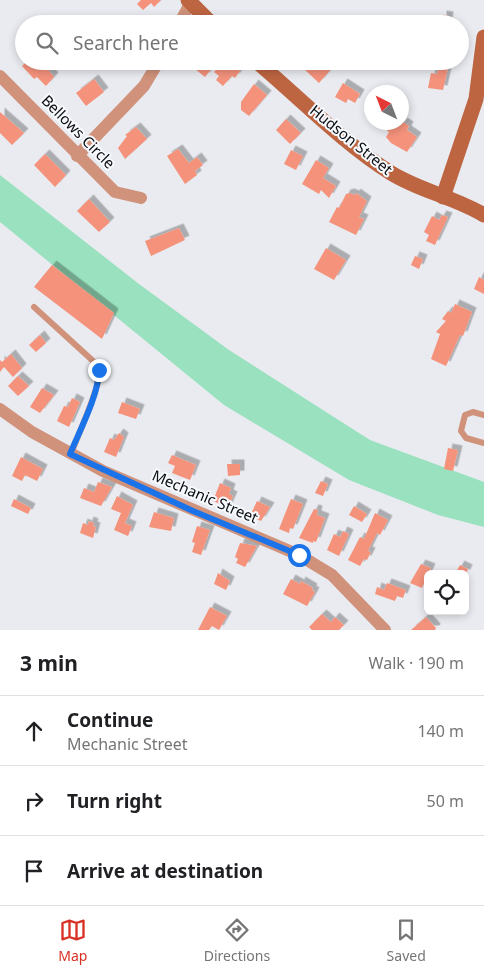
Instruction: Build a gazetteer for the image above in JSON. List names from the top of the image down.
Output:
{
  "streets": {
    "street": ["Bellows Circle", "Hudson Street", "Mechanic Street"]
  },
  "north": "top left",
  "page": {
    "search": "Search here",
    "heading": ["3 min", "Walk · 190 m"],
    "list": [
      ["Continue", "Mechanic Street", "140 m"],
      ["Turn right", "50 m"],
      "Arrive at destination"
    ],
    "nav": ["Map", "Directions", "Saved"]
  }
}
